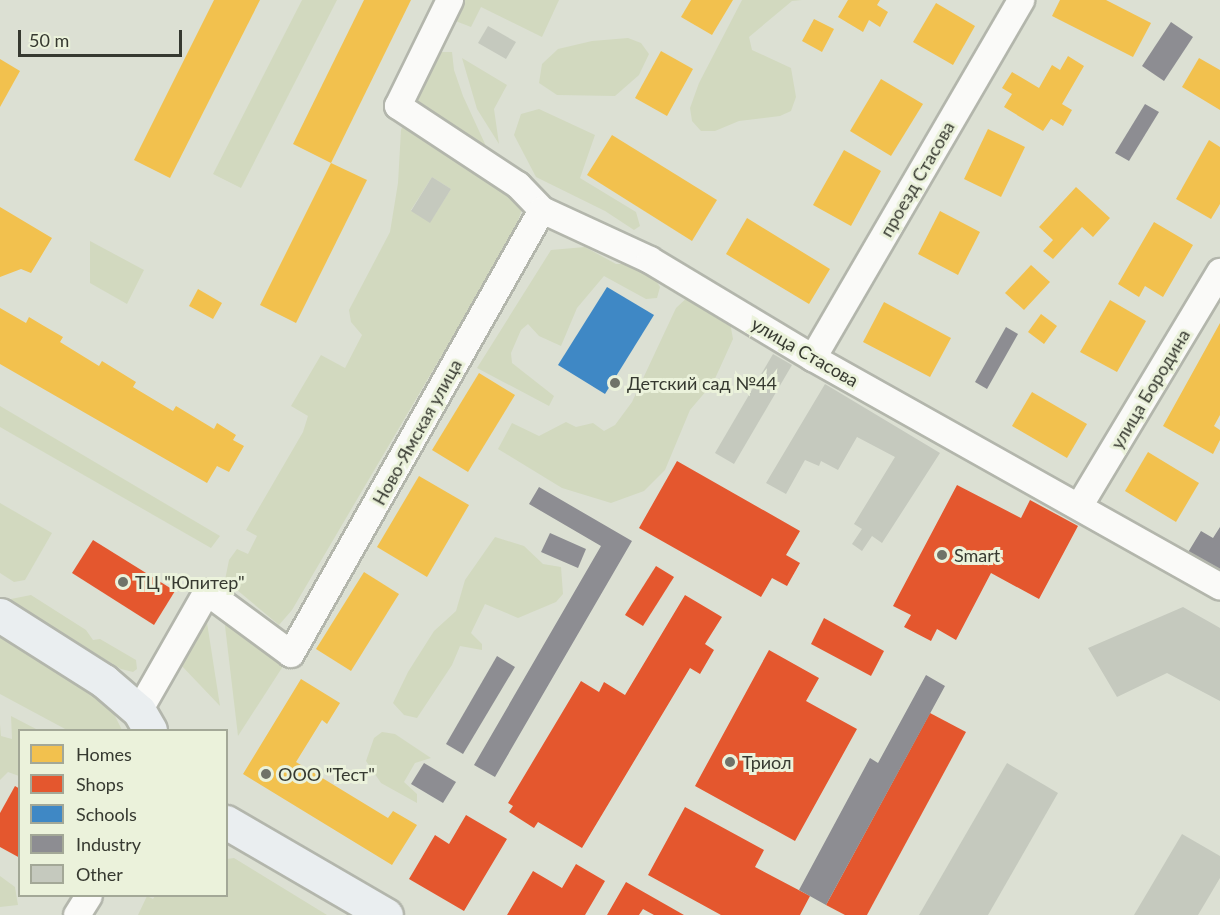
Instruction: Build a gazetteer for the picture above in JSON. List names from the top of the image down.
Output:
{
  "streets": {
    "street": [
      "проезд Стасова",
      "улица Стасова",
      "улица Бородина",
      "Ново-Ямская улица"
    ]
  },
  "crossings": [
    ["проезд Стасова", "улица Стасова"],
    ["улица Стасова", "улица Бородина"],
    ["улица Стасова", "Ново-Ямская улица"]
  ],
  "places": [
    "Детский сад №44",
    "Smart",
    "ТЦ \"Юпитер\"",
    "Триол",
    "ООО \"Тест\""
  ],
  "legend": [
    "Homes",
    "Shops",
    "Schools",
    "Industry",
    "Other"
  ],
  "scale_bar": "50 m"
}
